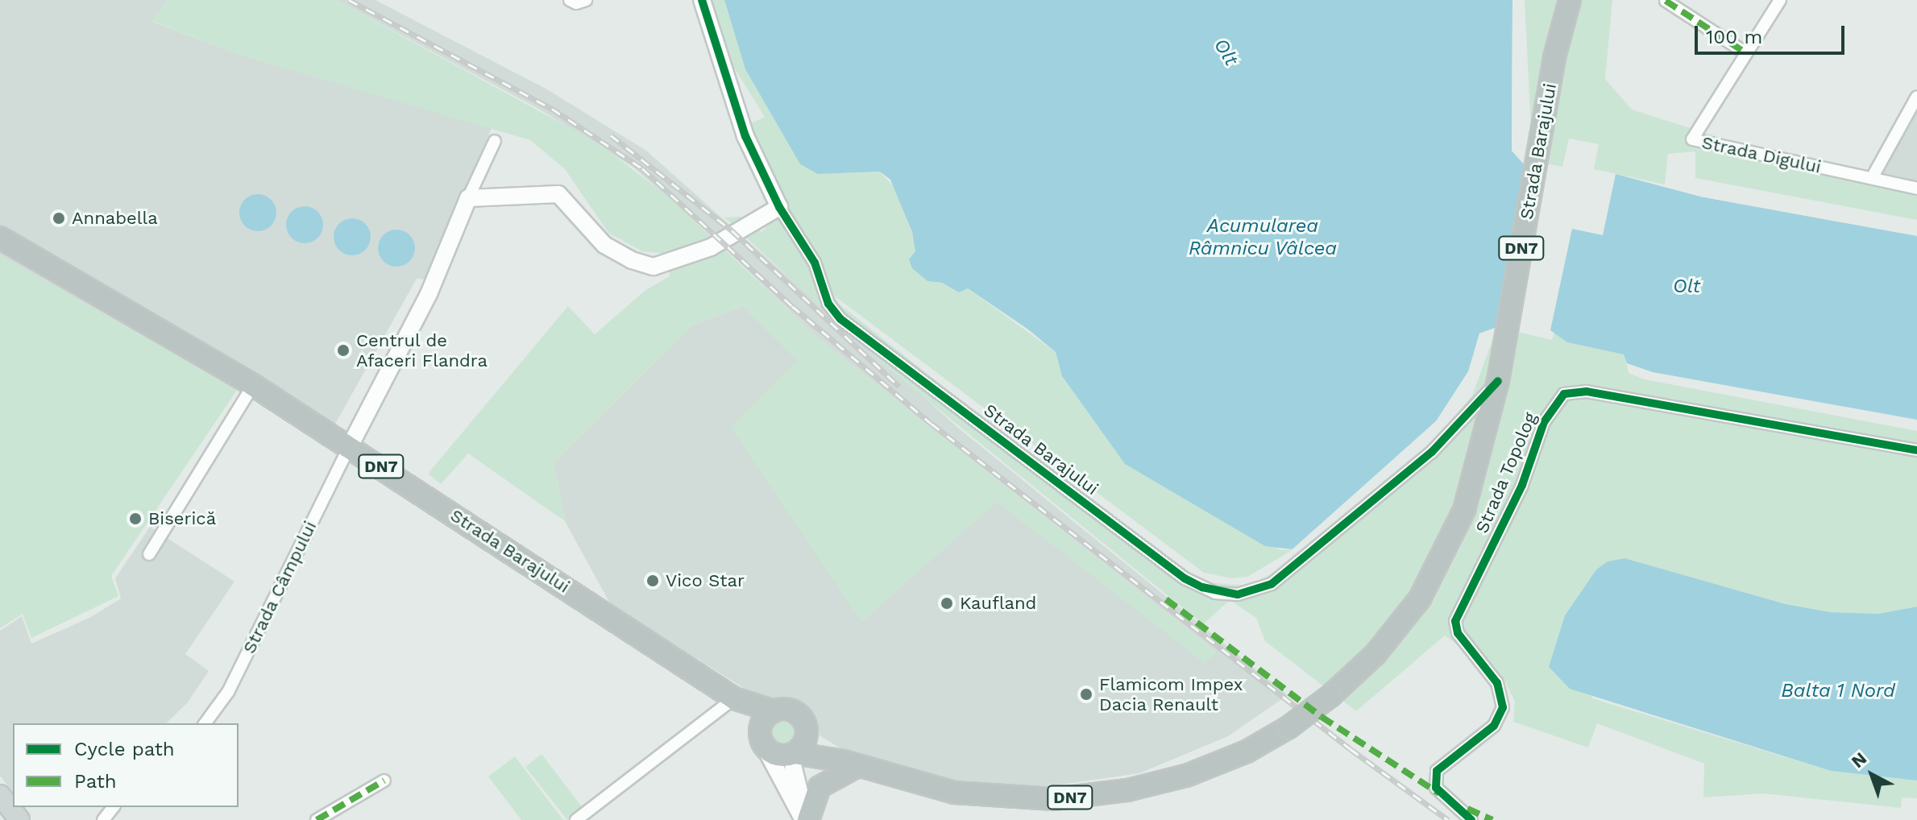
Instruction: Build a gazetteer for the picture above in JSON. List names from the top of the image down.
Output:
{
  "streets": {
    "highway": ["Strada Barajului", "DN7"],
    "street": ["Strada Digului", "Strada Topolog", "Strada Câmpului"]
  },
  "crossings": [
    ["Strada Barajului", "DN7"],
    ["Strada Barajului", "Strada Câmpului"]
  ],
  "water": ["Olt", "Acumularea Râmnicu Vâlcea", "Balta 1 Nord"],
  "places": [
    "Annabella",
    "Centrul de Afaceri Flandra",
    "Biserică",
    "Vico Star",
    "Kaufland",
    "Flamicom Impex Dacia Renault"
  ],
  "legend": ["Cycle path", "Path"],
  "scale_bar": "100 m",
  "north": "top left"
}
